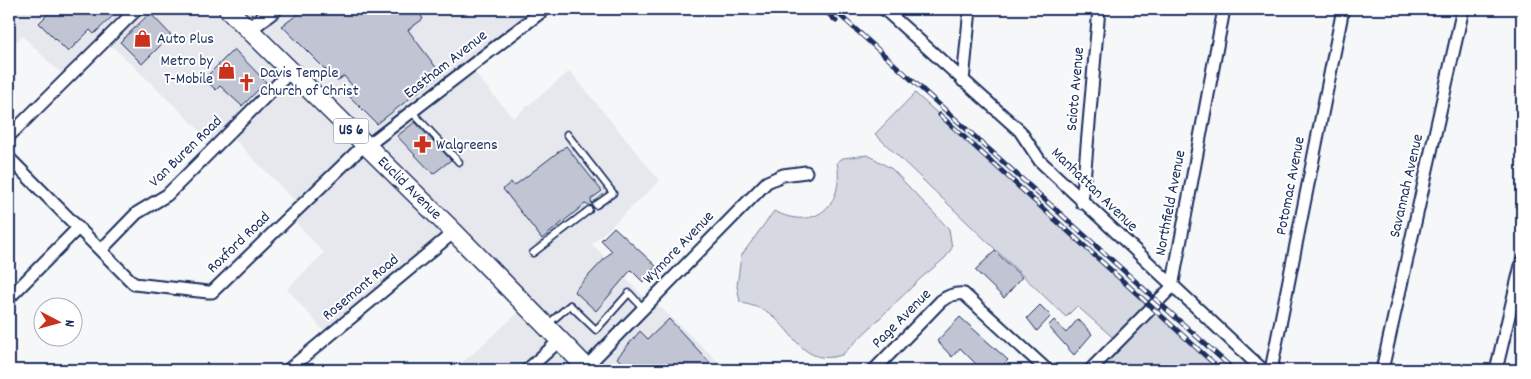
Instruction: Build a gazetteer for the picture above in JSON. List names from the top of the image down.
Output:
{
  "streets": {
    "main road": ["US 6", "Euclid Avenue"],
    "street": [
      "Eastham Avenue",
      "Scioto Avenue",
      "Van Buren Road",
      "Potomac Avenue",
      "Savannah Avenue",
      "Manhattan Avenue",
      "Northfield Avenue",
      "Roxford Road",
      "Wymore Avenue",
      "Rosemont Road",
      "Page Avenue"
    ]
  },
  "crossings": [
    ["Eastham Avenue", "Euclid Avenue"],
    ["Eastham Avenue", "Roxford Road"],
    ["Scioto Avenue", "Manhattan Avenue"],
    ["Van Buren Road", "Euclid Avenue"],
    ["Van Buren Road", "Roxford Road"],
    ["Euclid Avenue", "Roxford Road"],
    ["Euclid Avenue", "Wymore Avenue"],
    ["Euclid Avenue", "Rosemont Road"],
    ["Manhattan Avenue", "Northfield Avenue"]
  ],
  "places": {
    "shop": ["Auto Plus", "Metro by T-Mobile"],
    "church": ["Davis Temple Church of Christ"],
    "pharmacy": ["Walgreens"]
  },
  "north": "right"
}
